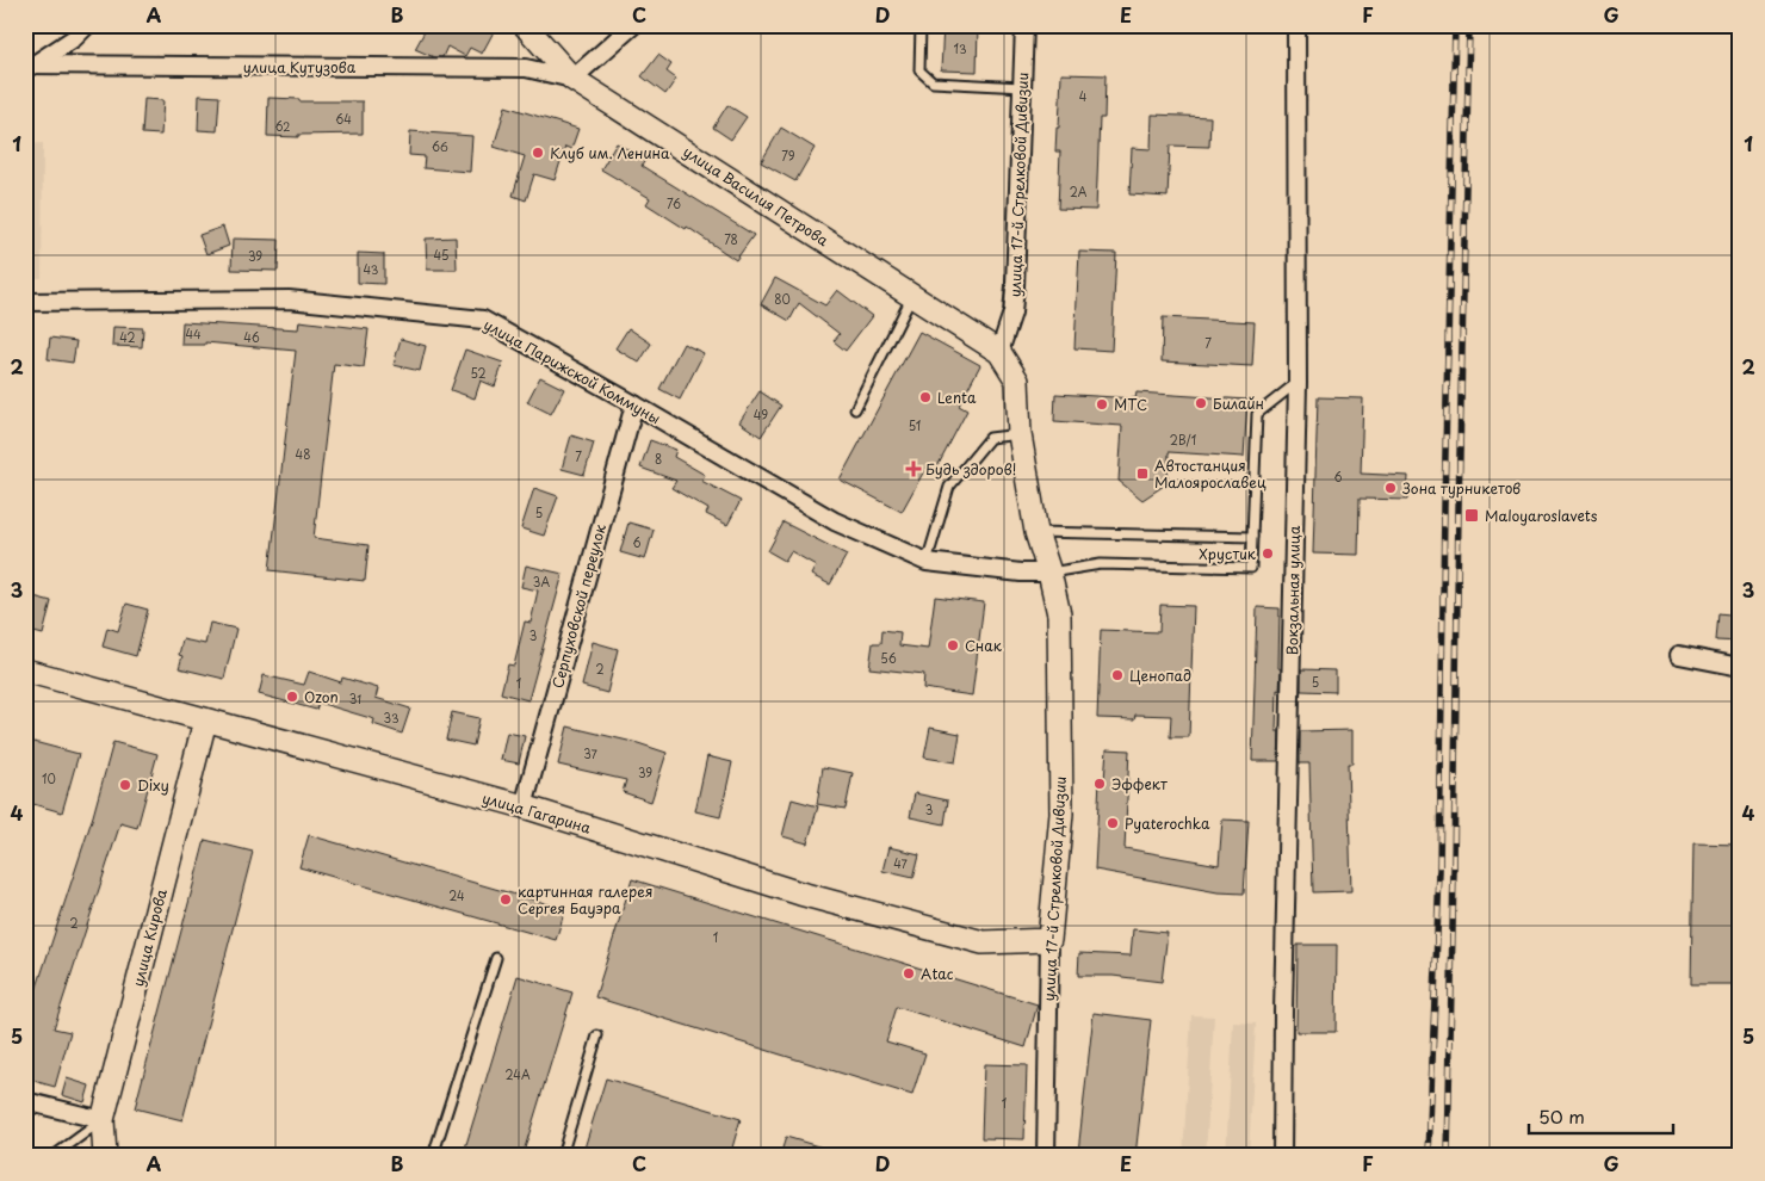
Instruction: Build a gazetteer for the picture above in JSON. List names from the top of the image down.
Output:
{
  "streets": {
    "main road": [
      "улица 17-й Стрелковой Дивизии",
      "улица Василия Петрова",
      "улица Гагарина",
      "улица Кирова"
    ],
    "street": [
      "улица Кутузова",
      "улица Парижской Коммуны",
      "Вокзальная улица",
      "Серпуховской переулок"
    ]
  },
  "crossings": [
    ["улица Кутузова", "улица Василия Петрова"],
    ["улица 17-й Стрелковой Дивизии", "улица Василия Петрова"],
    ["улица 17-й Стрелковой Дивизии", "улица Парижской Коммуны"],
    ["улица 17-й Стрелковой Дивизии", "улица Гагарина"],
    ["улица Парижской Коммуны", "Серпуховской переулок"],
    ["Серпуховской переулок", "улица Гагарина"],
    ["улица Гагарина", "улица Кирова"]
  ],
  "places": {
    "other": [
      "Клуб им. Ленина",
      "Lenta",
      "Билайн",
      "МТС",
      "Зона турникетов",
      "Хрустик",
      "Снак",
      "Ценопад",
      "Ozon",
      "Эффект",
      "Dixy",
      "Pyaterochka",
      "картинная галерея Сергея Бауэра",
      "Atac"
    ],
    "health": ["Будь здоров!"],
    "transit": ["Автостанция Малоярославец", "Maloyaroslavets"]
  },
  "house_numbers": [
    "13",
    "4",
    "64",
    "62",
    "66",
    "79",
    "2А",
    "76",
    "78",
    "45",
    "39",
    "43",
    "80",
    "44",
    "42",
    "46",
    "7",
    "52",
    "49",
    "51",
    "2В/1",
    "48",
    "7",
    "8",
    "6",
    "5",
    "6",
    "3А",
    "3",
    "56",
    "2",
    "5",
    "1",
    "31",
    "33",
    "37",
    "39",
    "10",
    "3",
    "47",
    "24",
    "2",
    "1",
    "24А",
    "1"
  ],
  "scale_bar": "50 m",
  "grid": {
    "columns": [
      "A",
      "B",
      "C",
      "D",
      "E",
      "F",
      "G"
    ],
    "rows": [
      "1",
      "2",
      "3",
      "4",
      "5"
    ]
  }
}
